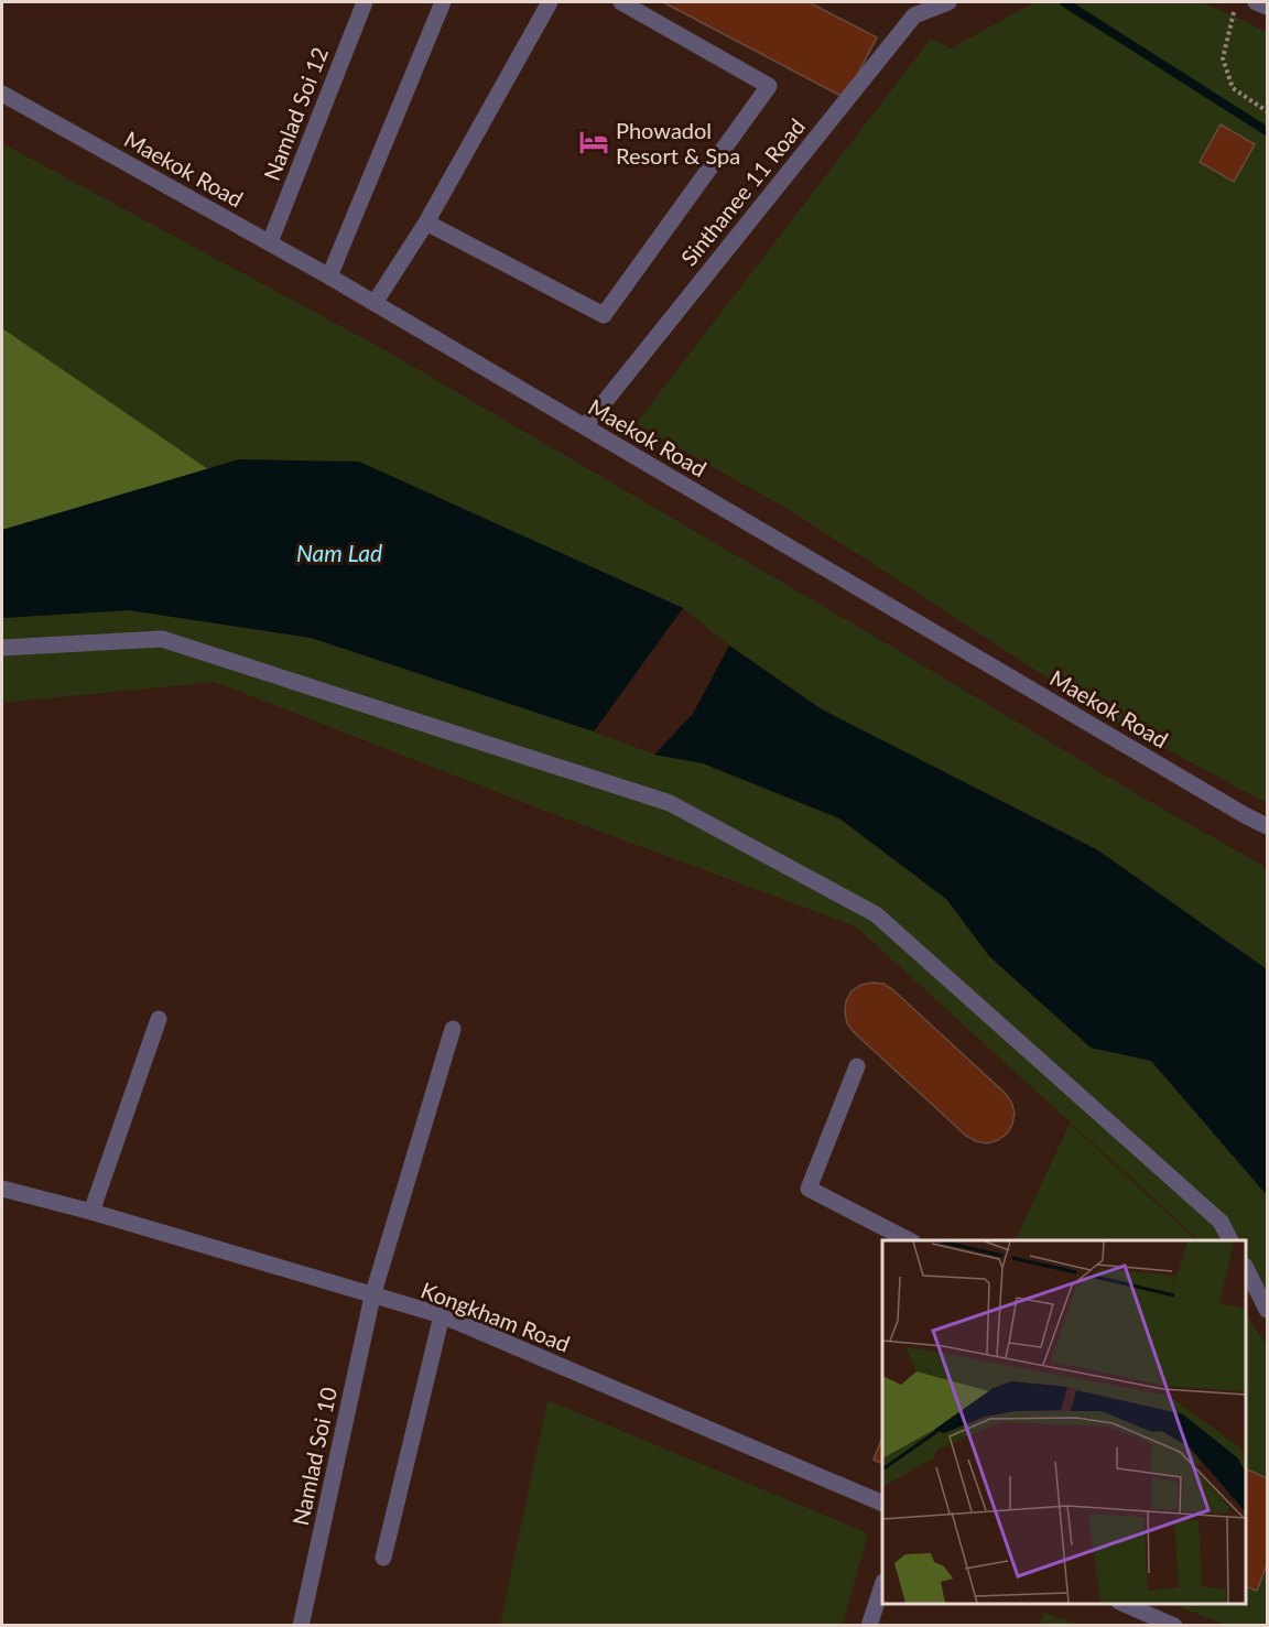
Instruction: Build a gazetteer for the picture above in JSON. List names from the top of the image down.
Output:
{
  "streets": {
    "street": [
      "Namlad Soi 12",
      "Maekok Road",
      "Sinthanee 11 Road",
      "Kongkham Road",
      "Namlad Soi 10"
    ]
  },
  "crossings": [
    ["Namlad Soi 12", "Maekok Road"],
    ["Maekok Road", "Sinthanee 11 Road"],
    ["Kongkham Road", "Namlad Soi 10"]
  ],
  "water": ["Nam Lad"],
  "places": {
    "hotel": ["Phowadol Resort & Spa"]
  }
}
